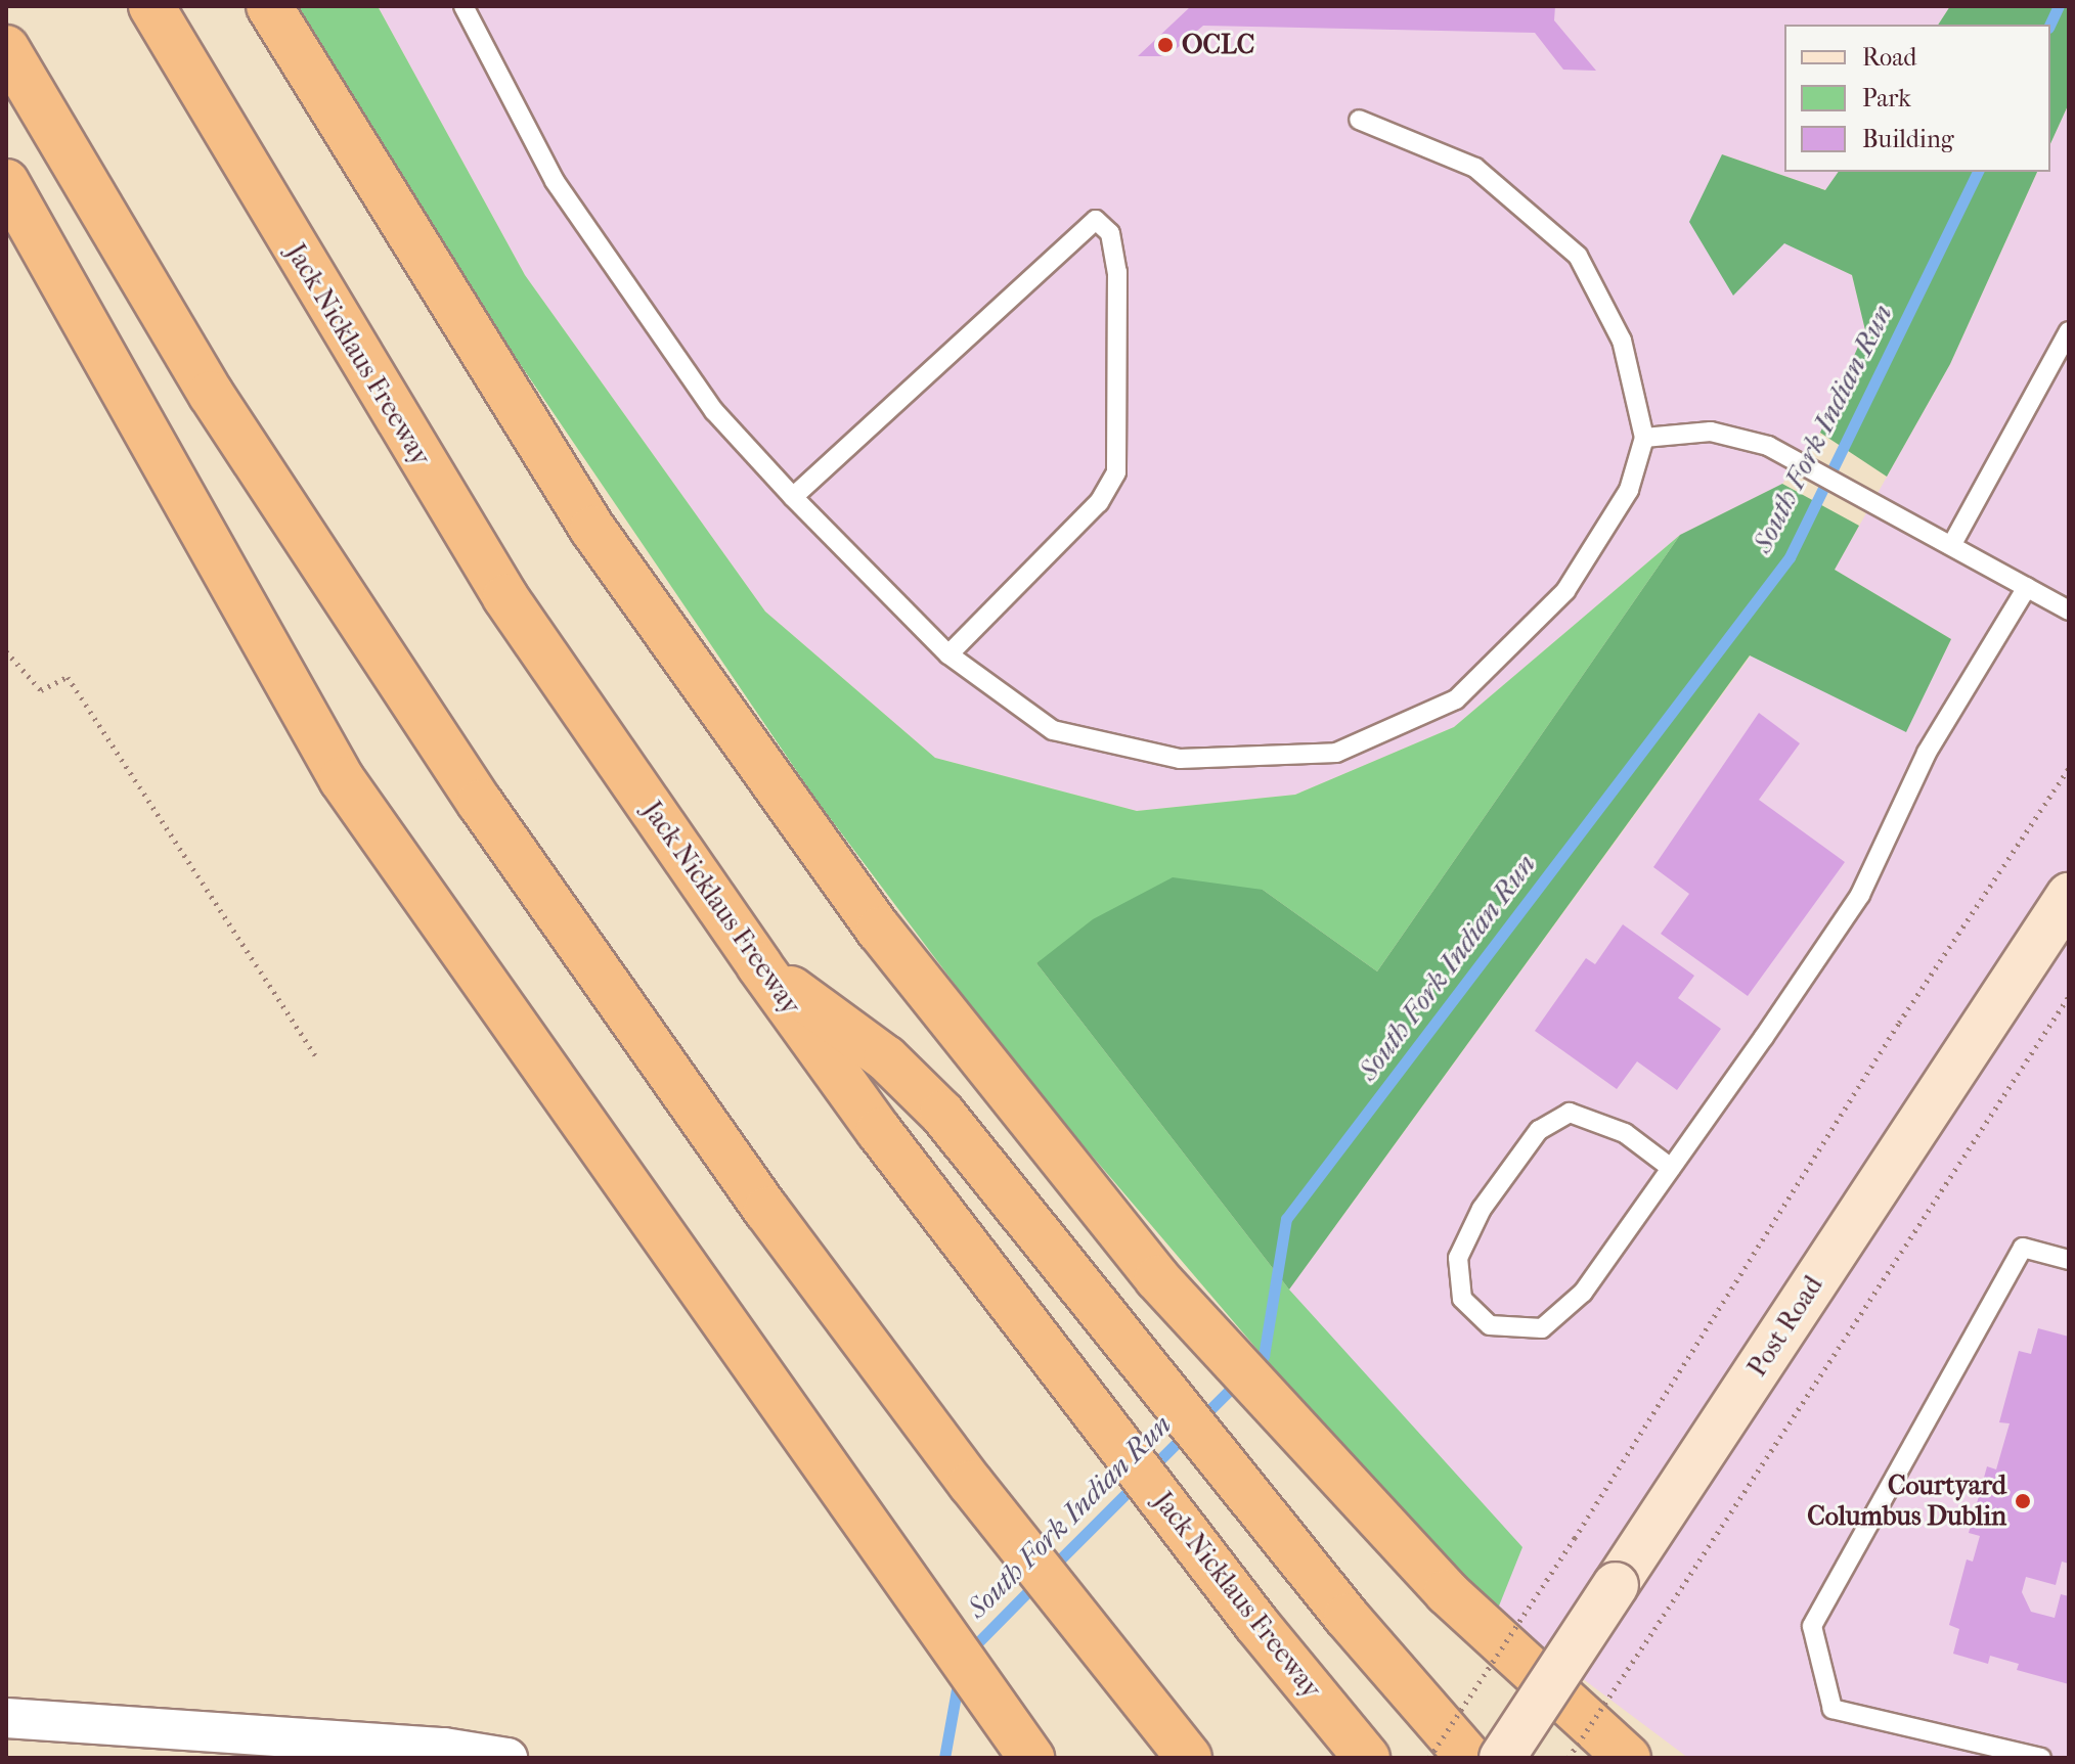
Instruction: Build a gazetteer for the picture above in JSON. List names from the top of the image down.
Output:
{
  "streets": {
    "highway": ["Jack Nicklaus Freeway"],
    "main road": ["Post Road"]
  },
  "water": ["South Fork Indian Run"],
  "places": ["OCLC", "Courtyard Columbus Dublin"],
  "legend": ["Road", "Park", "Building"]
}
